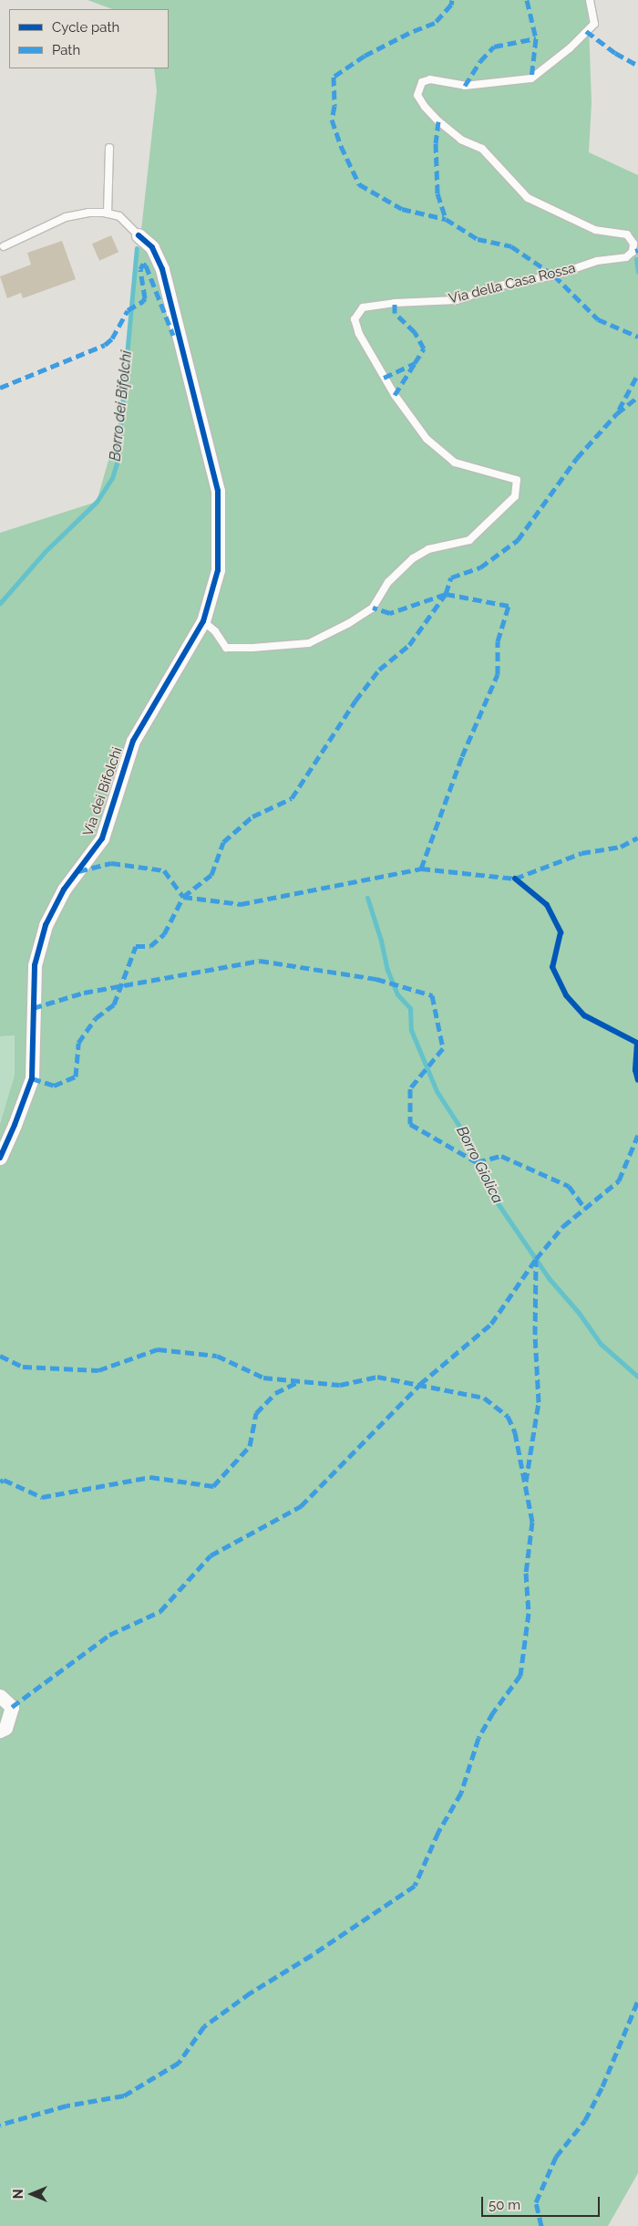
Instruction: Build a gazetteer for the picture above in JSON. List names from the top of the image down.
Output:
{
  "streets": {
    "street": ["Via dei Bifolchi"],
    "lane": ["Via della Casa Rossa"]
  },
  "crossings": [
    ["Via della Casa Rossa", "Via dei Bifolchi"]
  ],
  "water": ["Borro dei Bifolchi", "Borro Giolica"],
  "legend": ["Cycle path", "Path"],
  "scale_bar": "50 m",
  "north": "left"
}
